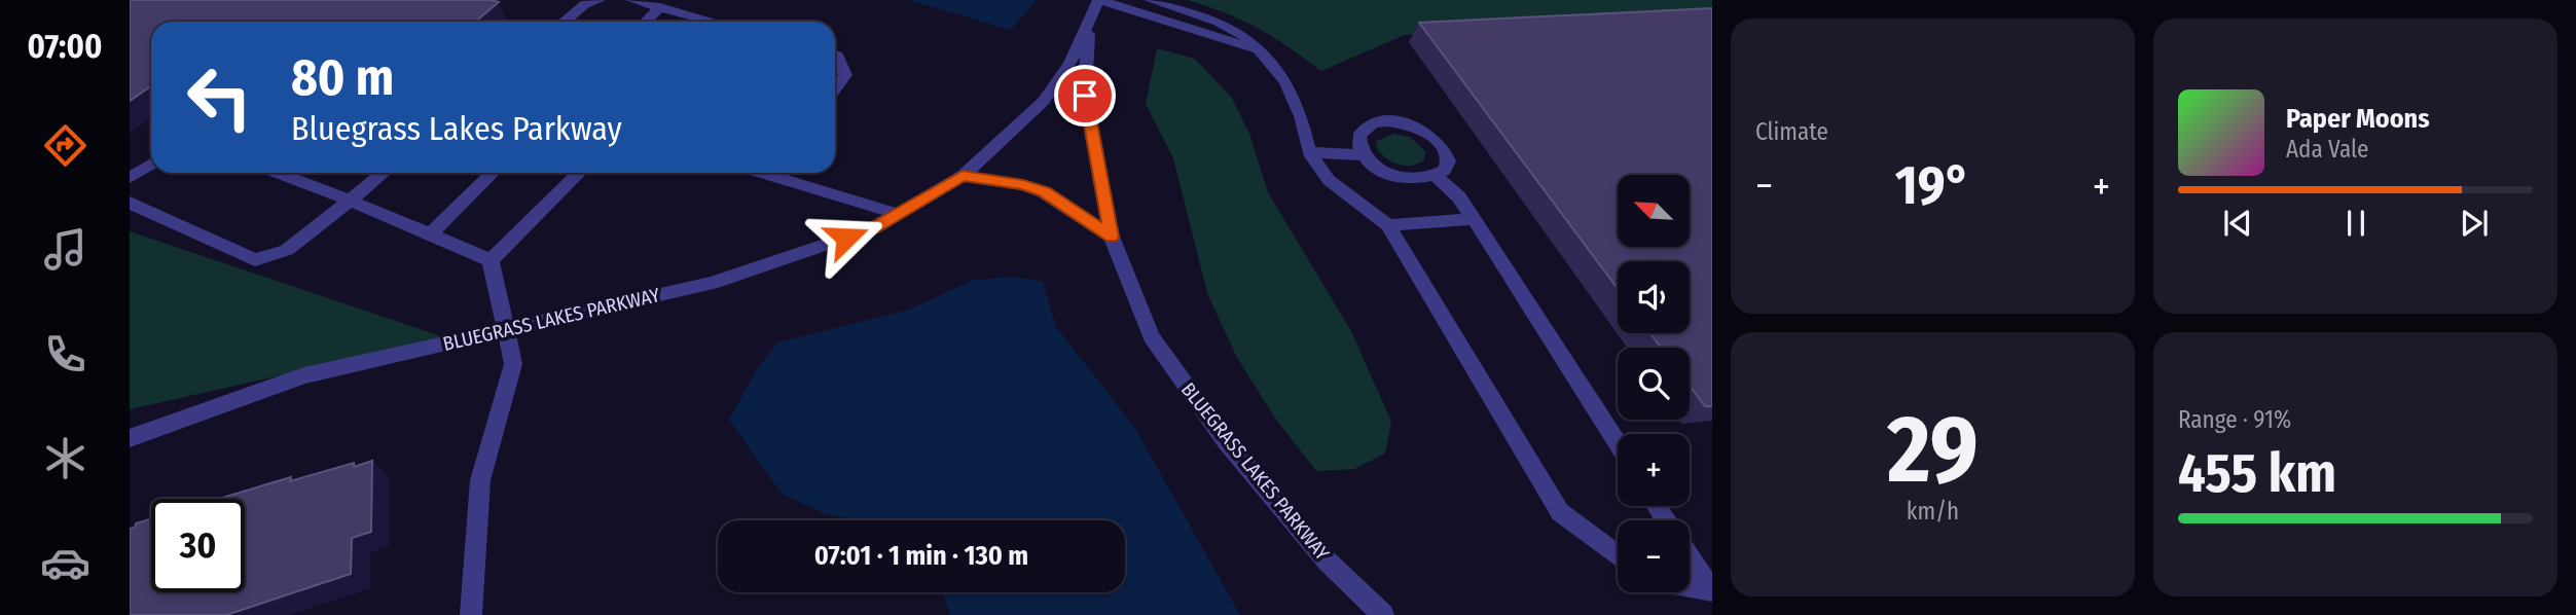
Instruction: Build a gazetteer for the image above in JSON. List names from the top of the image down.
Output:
{
  "streets": {
    "street": ["BLUEGRASS LAKES PARKWAY"]
  },
  "north": "top left",
  "page": {
    "tabs": "07:00",
    "tile": [
      "Climate",
      ["29", "km/h"],
      ["Range · 91%", "455 km"]
    ],
    "turn": ["80 m", "Bluegrass Lakes Parkway"],
    "song": ["Paper Moons", "Ada Vale"],
    "heat": ["−", "19°", "+"],
    "map_buttons": ["+", "−"],
    "limit": "30",
    "trip": "07:01 · 1 min · 130 m"
  }
}
